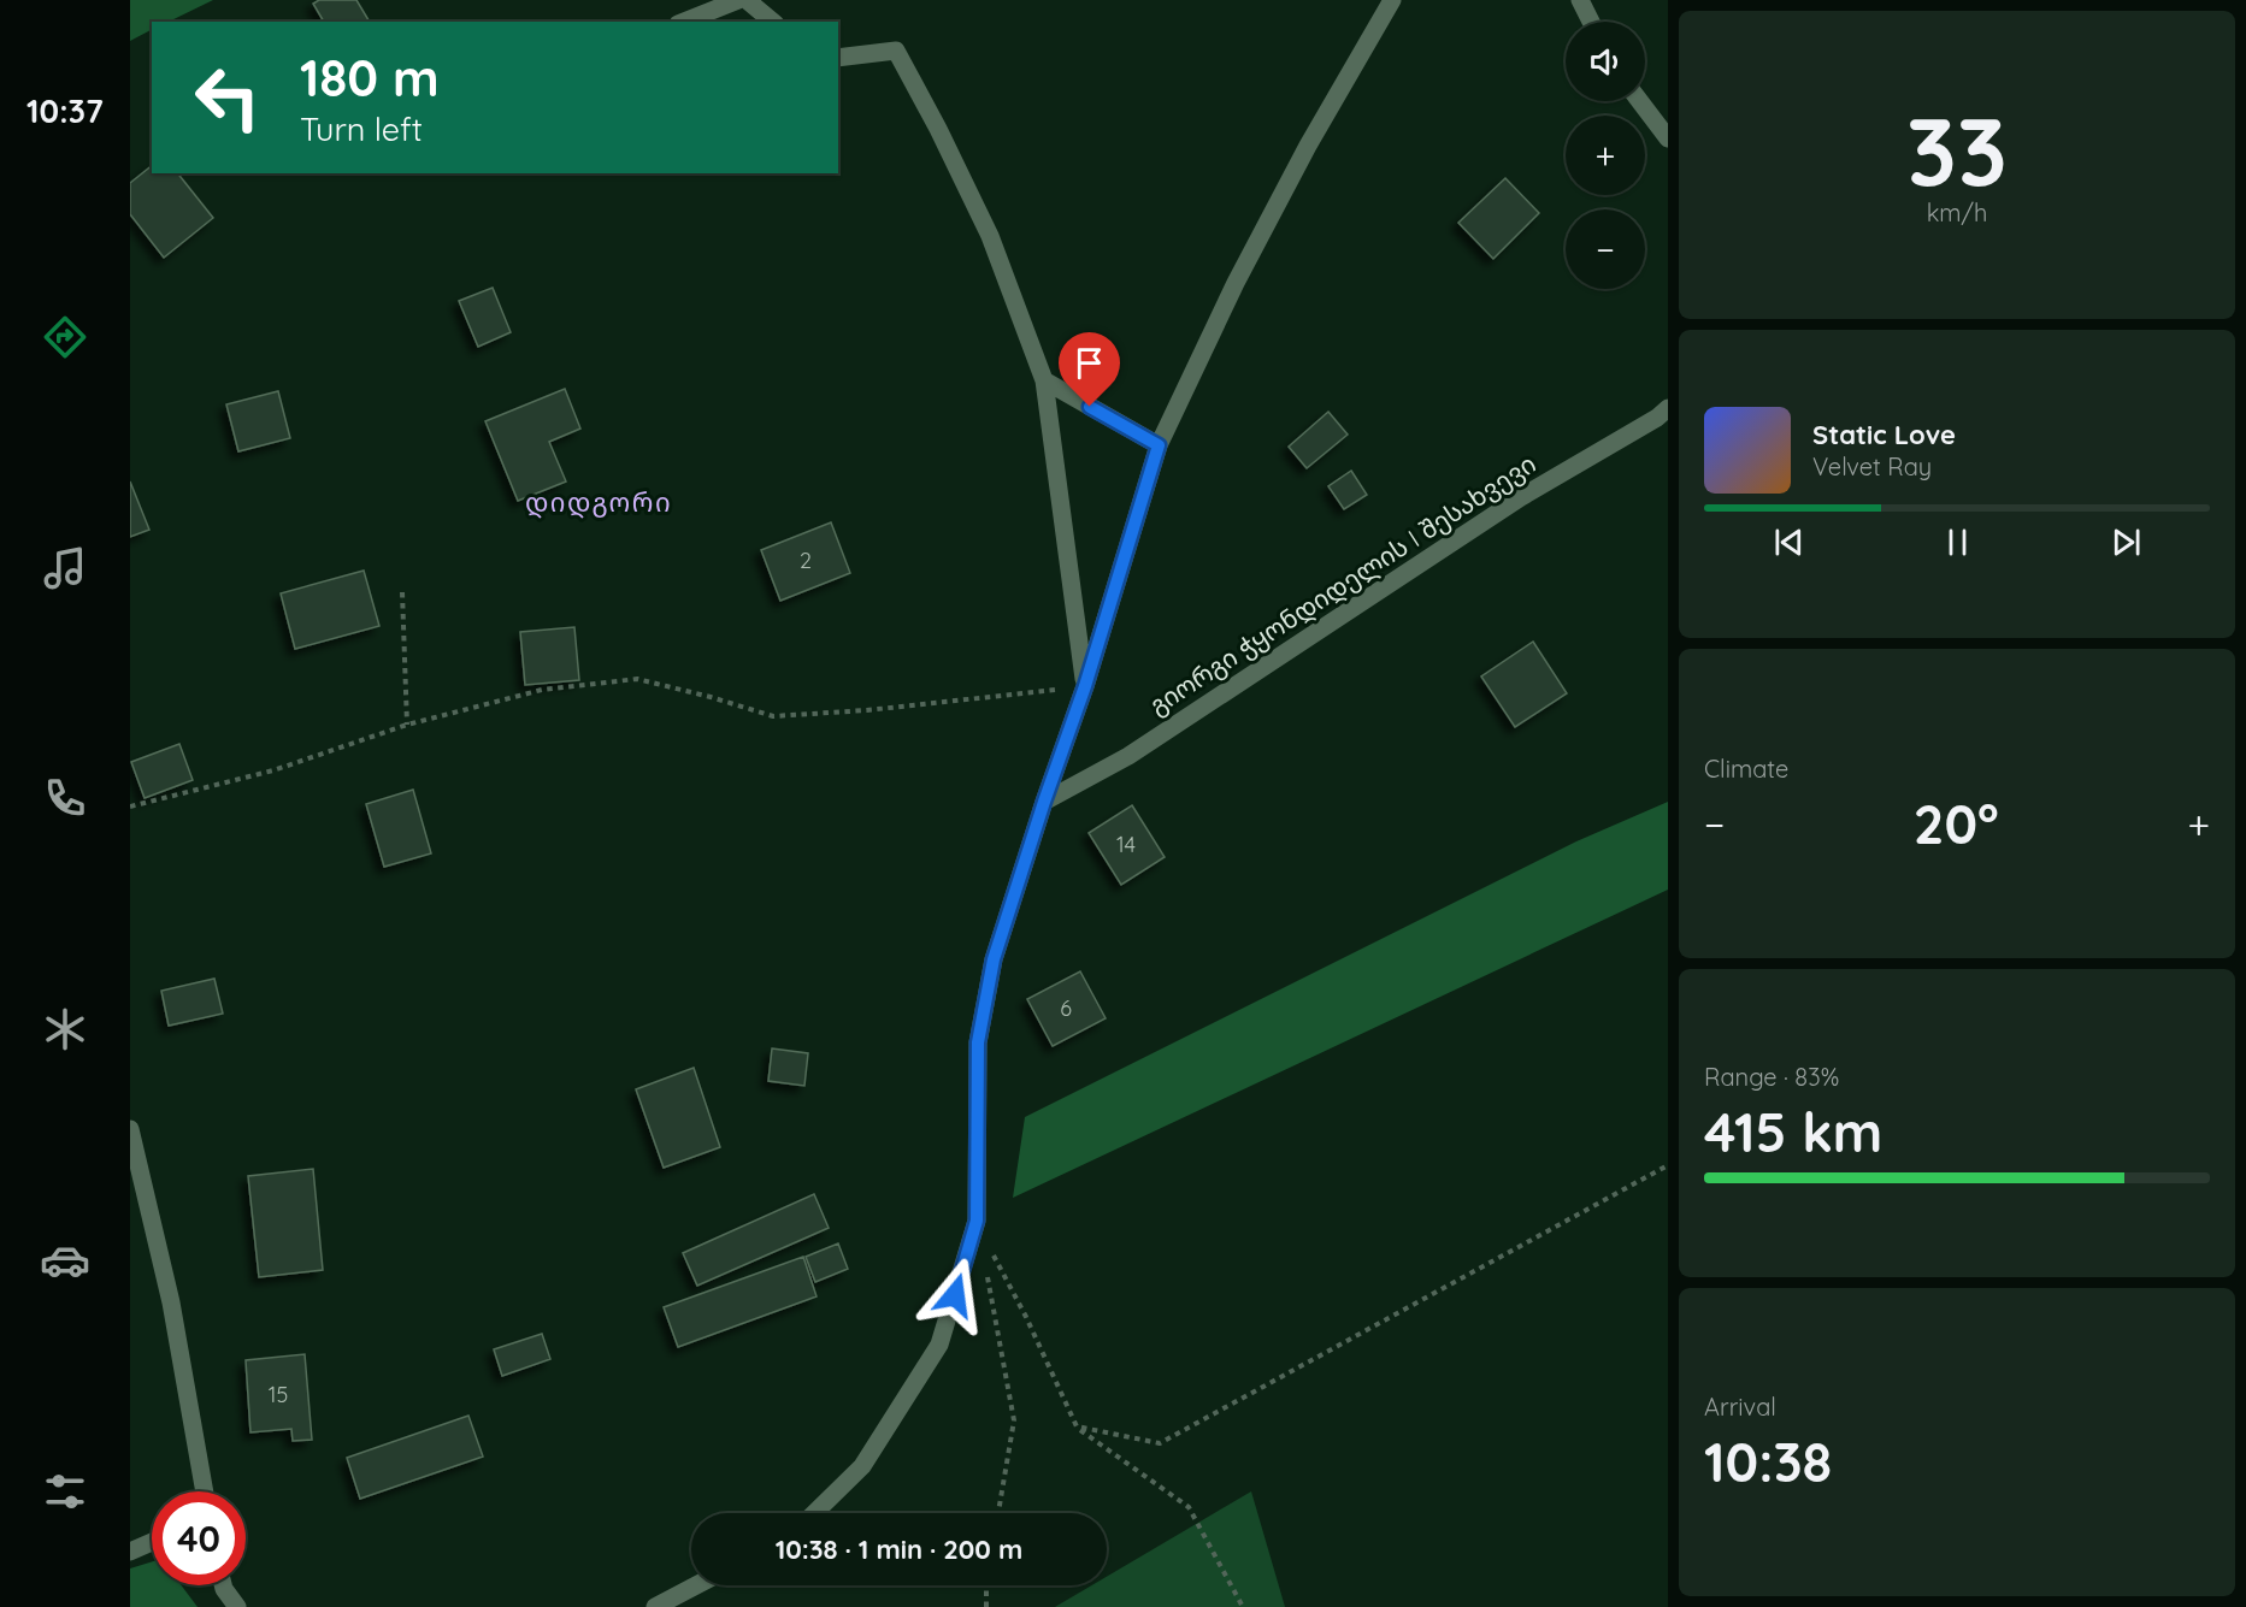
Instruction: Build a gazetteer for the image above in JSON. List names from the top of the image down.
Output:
{
  "streets": {
    "street": ["გიორგი ჭყონდიდელის I შესახვევი"]
  },
  "districts": ["დიდგორი"],
  "house_numbers": [
    "2",
    "14",
    "6",
    "15"
  ],
  "page": {
    "tabs": "10:37",
    "tile": [
      ["33", "km/h"],
      "Climate",
      ["Range · 83%", "415 km"],
      ["Arrival", "10:38"]
    ],
    "map_buttons": ["+", "−"],
    "turn": ["180 m", "Turn left"],
    "song": ["Static Love", "Velvet Ray"],
    "heat": ["−", "20°", "+"],
    "limit": "40",
    "trip": "10:38 · 1 min · 200 m"
  }
}
